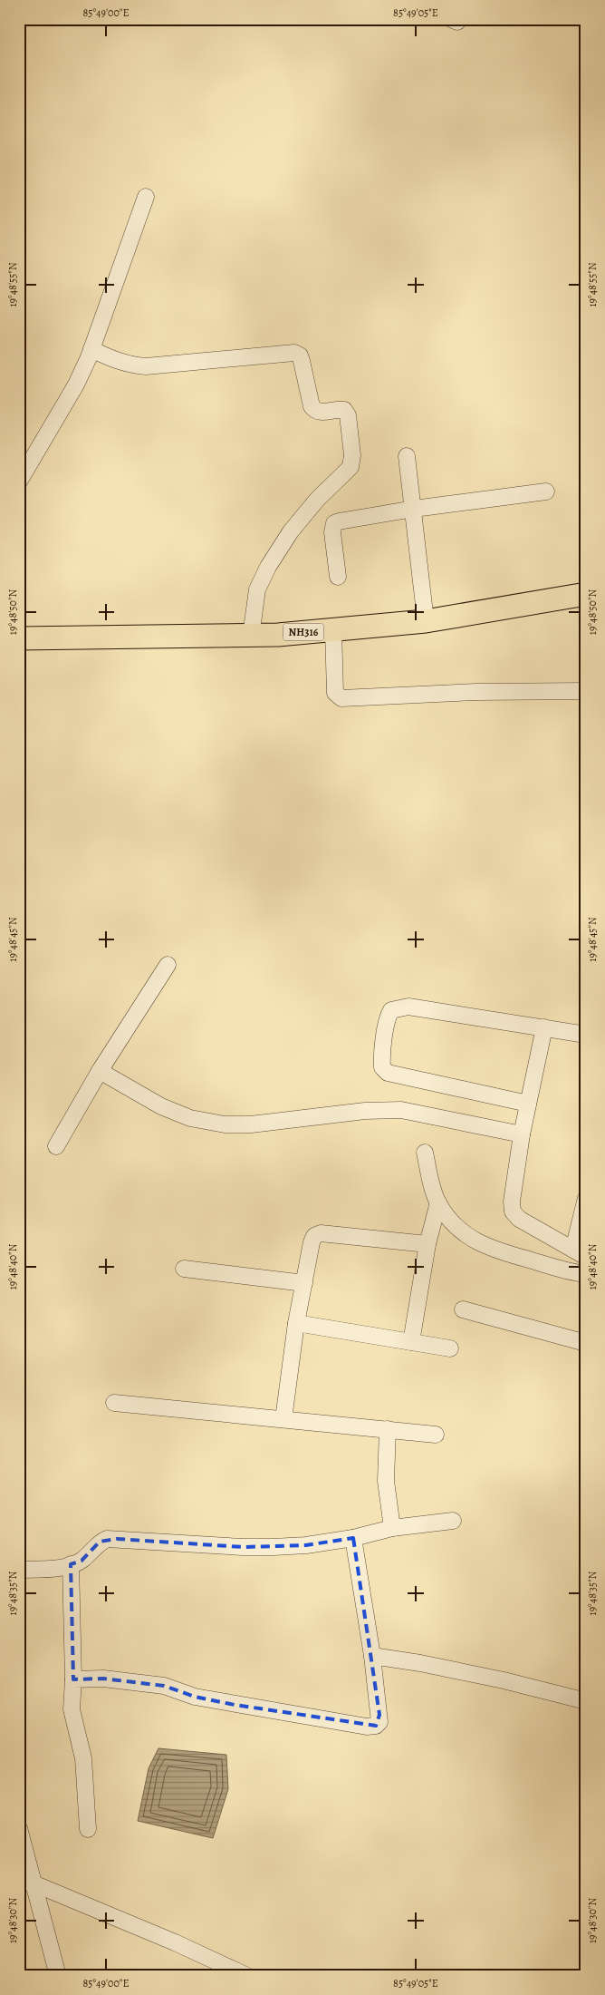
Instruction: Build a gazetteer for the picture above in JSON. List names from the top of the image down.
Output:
{
  "streets": {
    "highway": ["NH316"]
  },
  "coordinates": [
    "85°49'00\"E",
    "85°49'05\"E",
    "19°48'55\"N",
    "19°48'50\"N",
    "19°48'45\"N",
    "19°48'40\"N",
    "19°48'35\"N",
    "19°48'30\"N"
  ]
}
